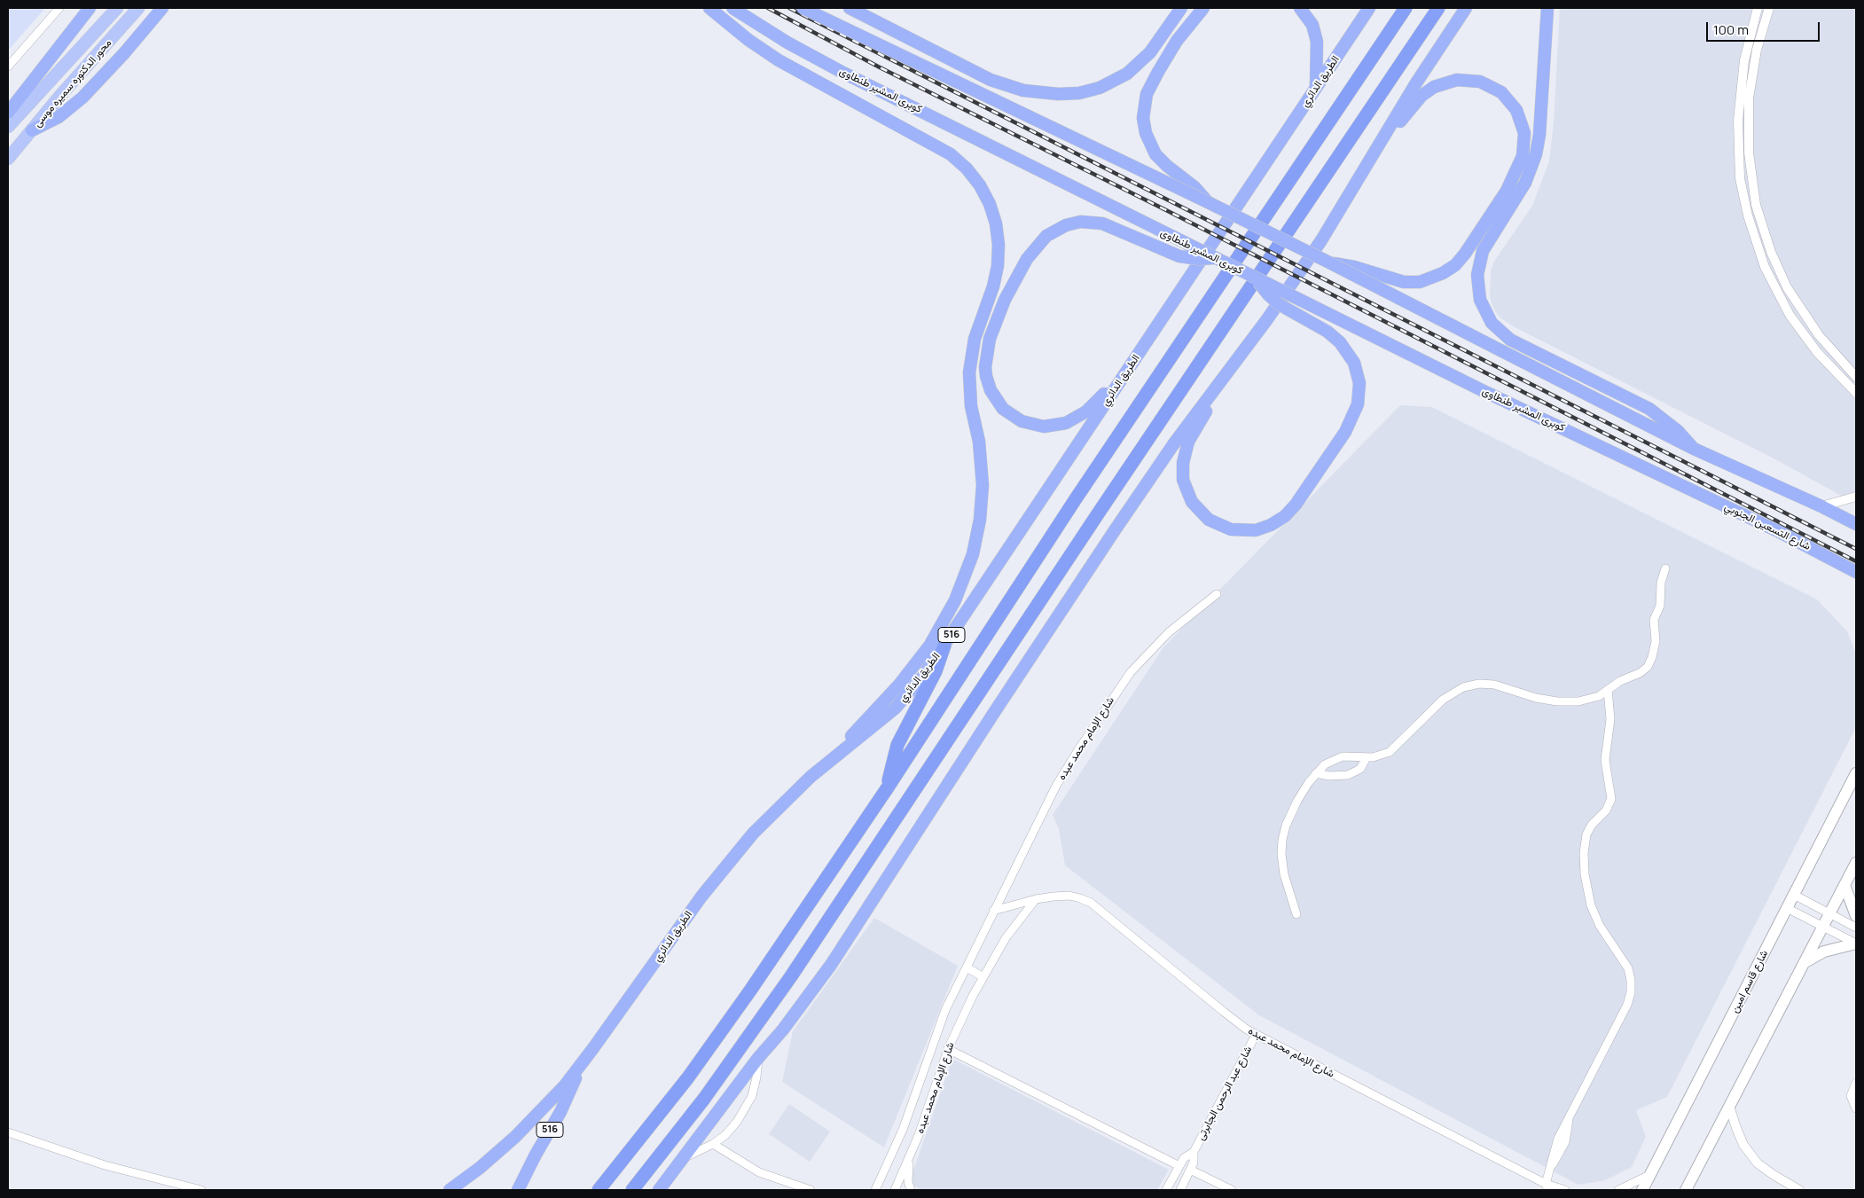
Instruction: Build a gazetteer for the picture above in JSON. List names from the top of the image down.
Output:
{
  "streets": {
    "highway": [
      "الطريق الدائري",
      "كوبرى المشير طنطاوى",
      "شارع التسعين الجنوبي",
      "516"
    ],
    "main road": ["محور الدكتوره سميره موسى", "شارع قاسم امين"],
    "street": ["شارع الإمام محمد عبده", "شارع عبد الرحمن الجابرتى"]
  },
  "crossings": [
    ["الطريق الدائري", "516"],
    ["كوبرى المشير طنطاوى", "شارع التسعين الجنوبي"],
    ["شارع الإمام محمد عبده", "شارع عبد الرحمن الجابرتى"]
  ],
  "scale_bar": "100 m"
}
